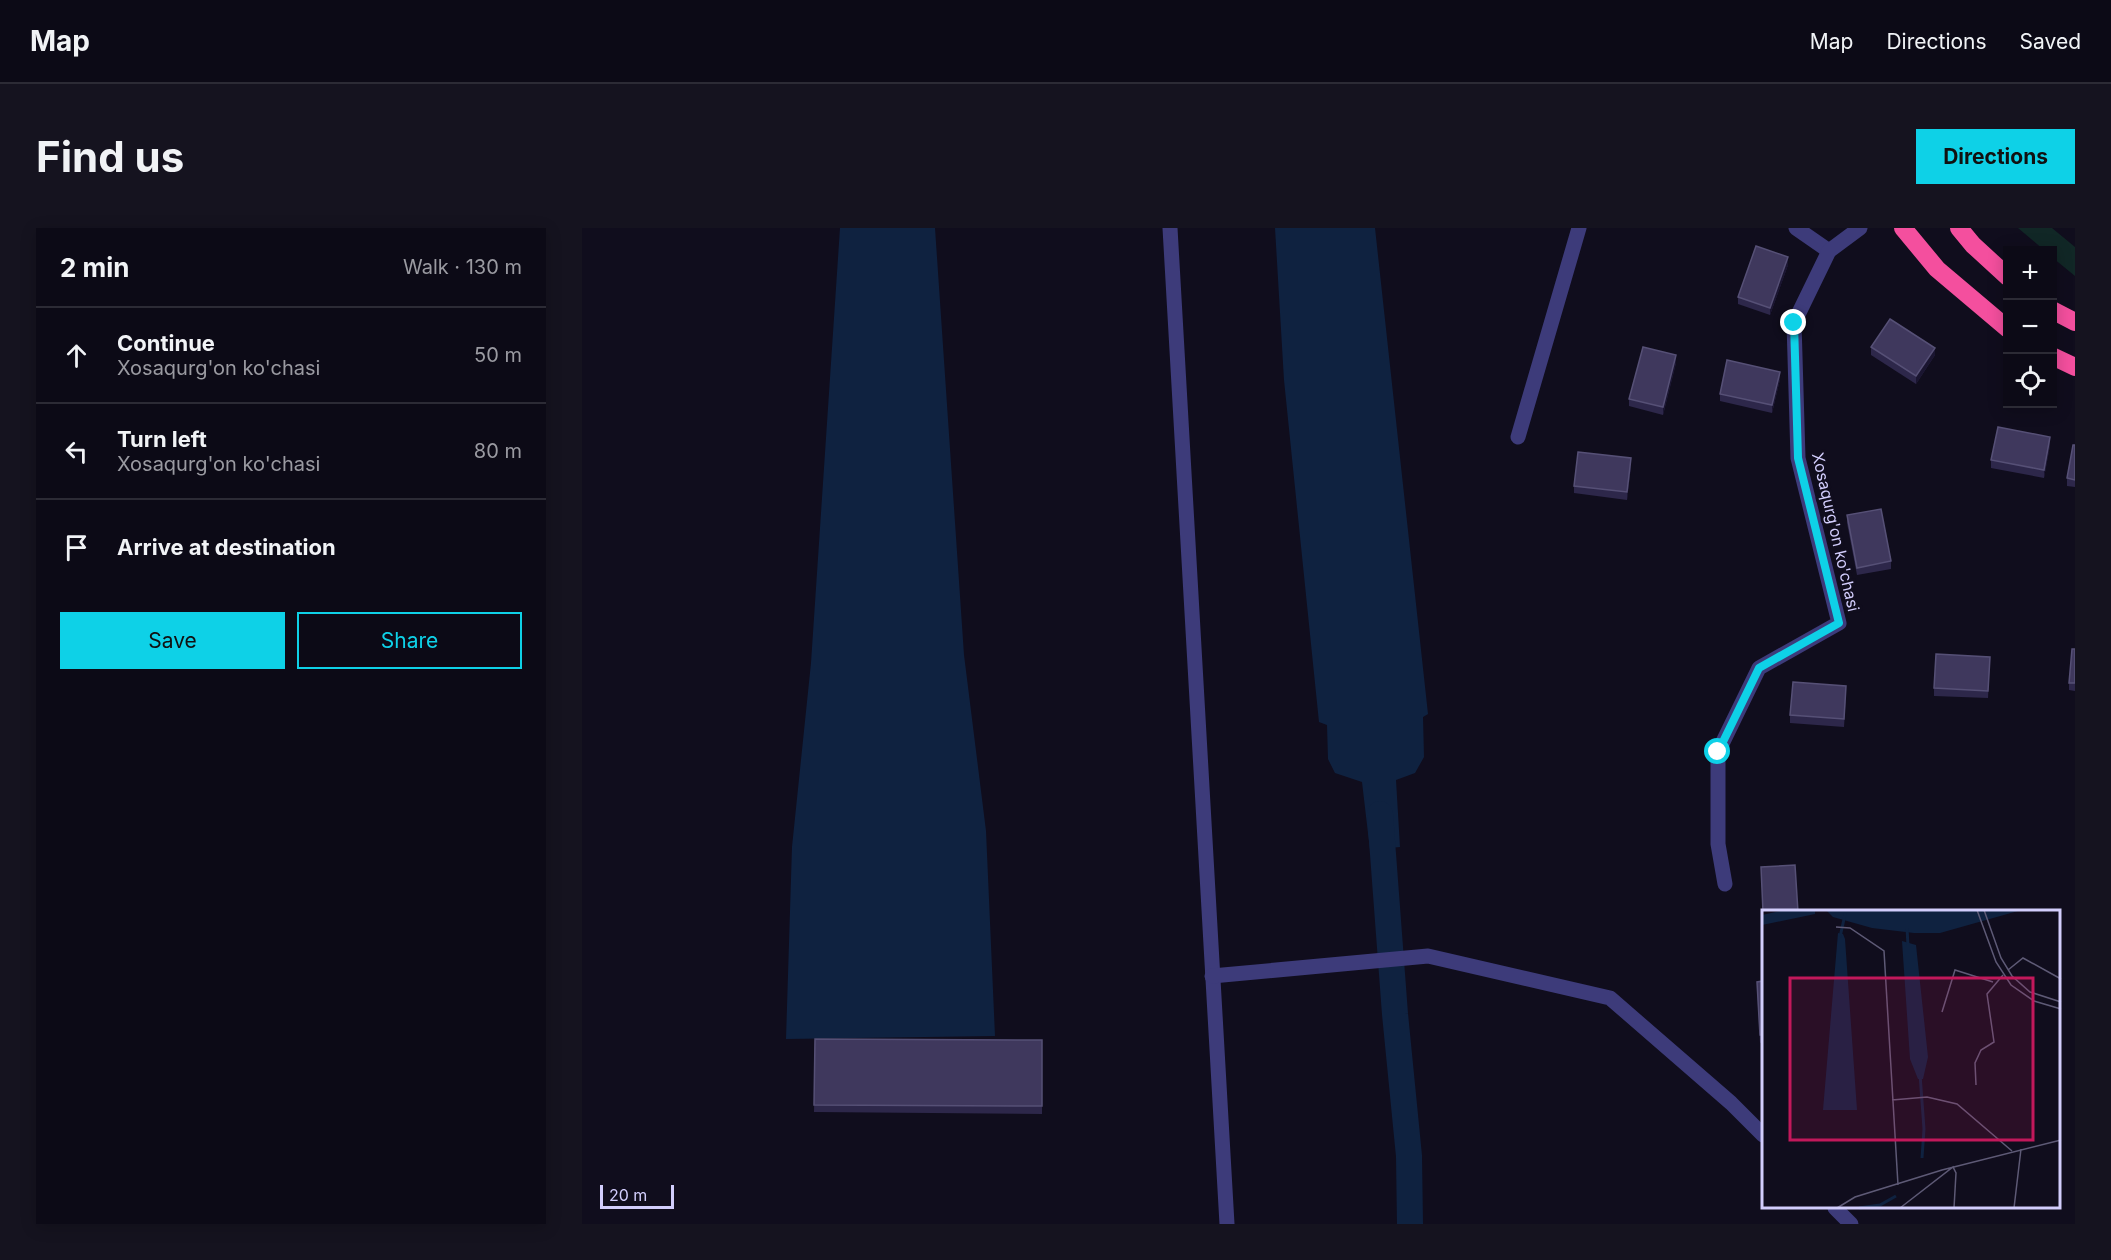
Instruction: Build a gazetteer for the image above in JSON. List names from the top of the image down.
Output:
{
  "streets": {
    "street": ["Xosaqurg'on ko'chasi"]
  },
  "scale_bar": "20 m",
  "page": {
    "header": "Map",
    "nav": ["Map", "Directions", "Saved"],
    "buttons": [
      "Directions",
      ["Save", "Share"]
    ],
    "title": "Find us",
    "heading": ["2 min", "Walk · 130 m"],
    "map_buttons": ["+", "−"],
    "list": [
      ["Continue", "Xosaqurg'on ko'chasi", "50 m"],
      ["Turn left", "Xosaqurg'on ko'chasi", "80 m"],
      "Arrive at destination"
    ],
    "scale": "20 m"
  }
}
